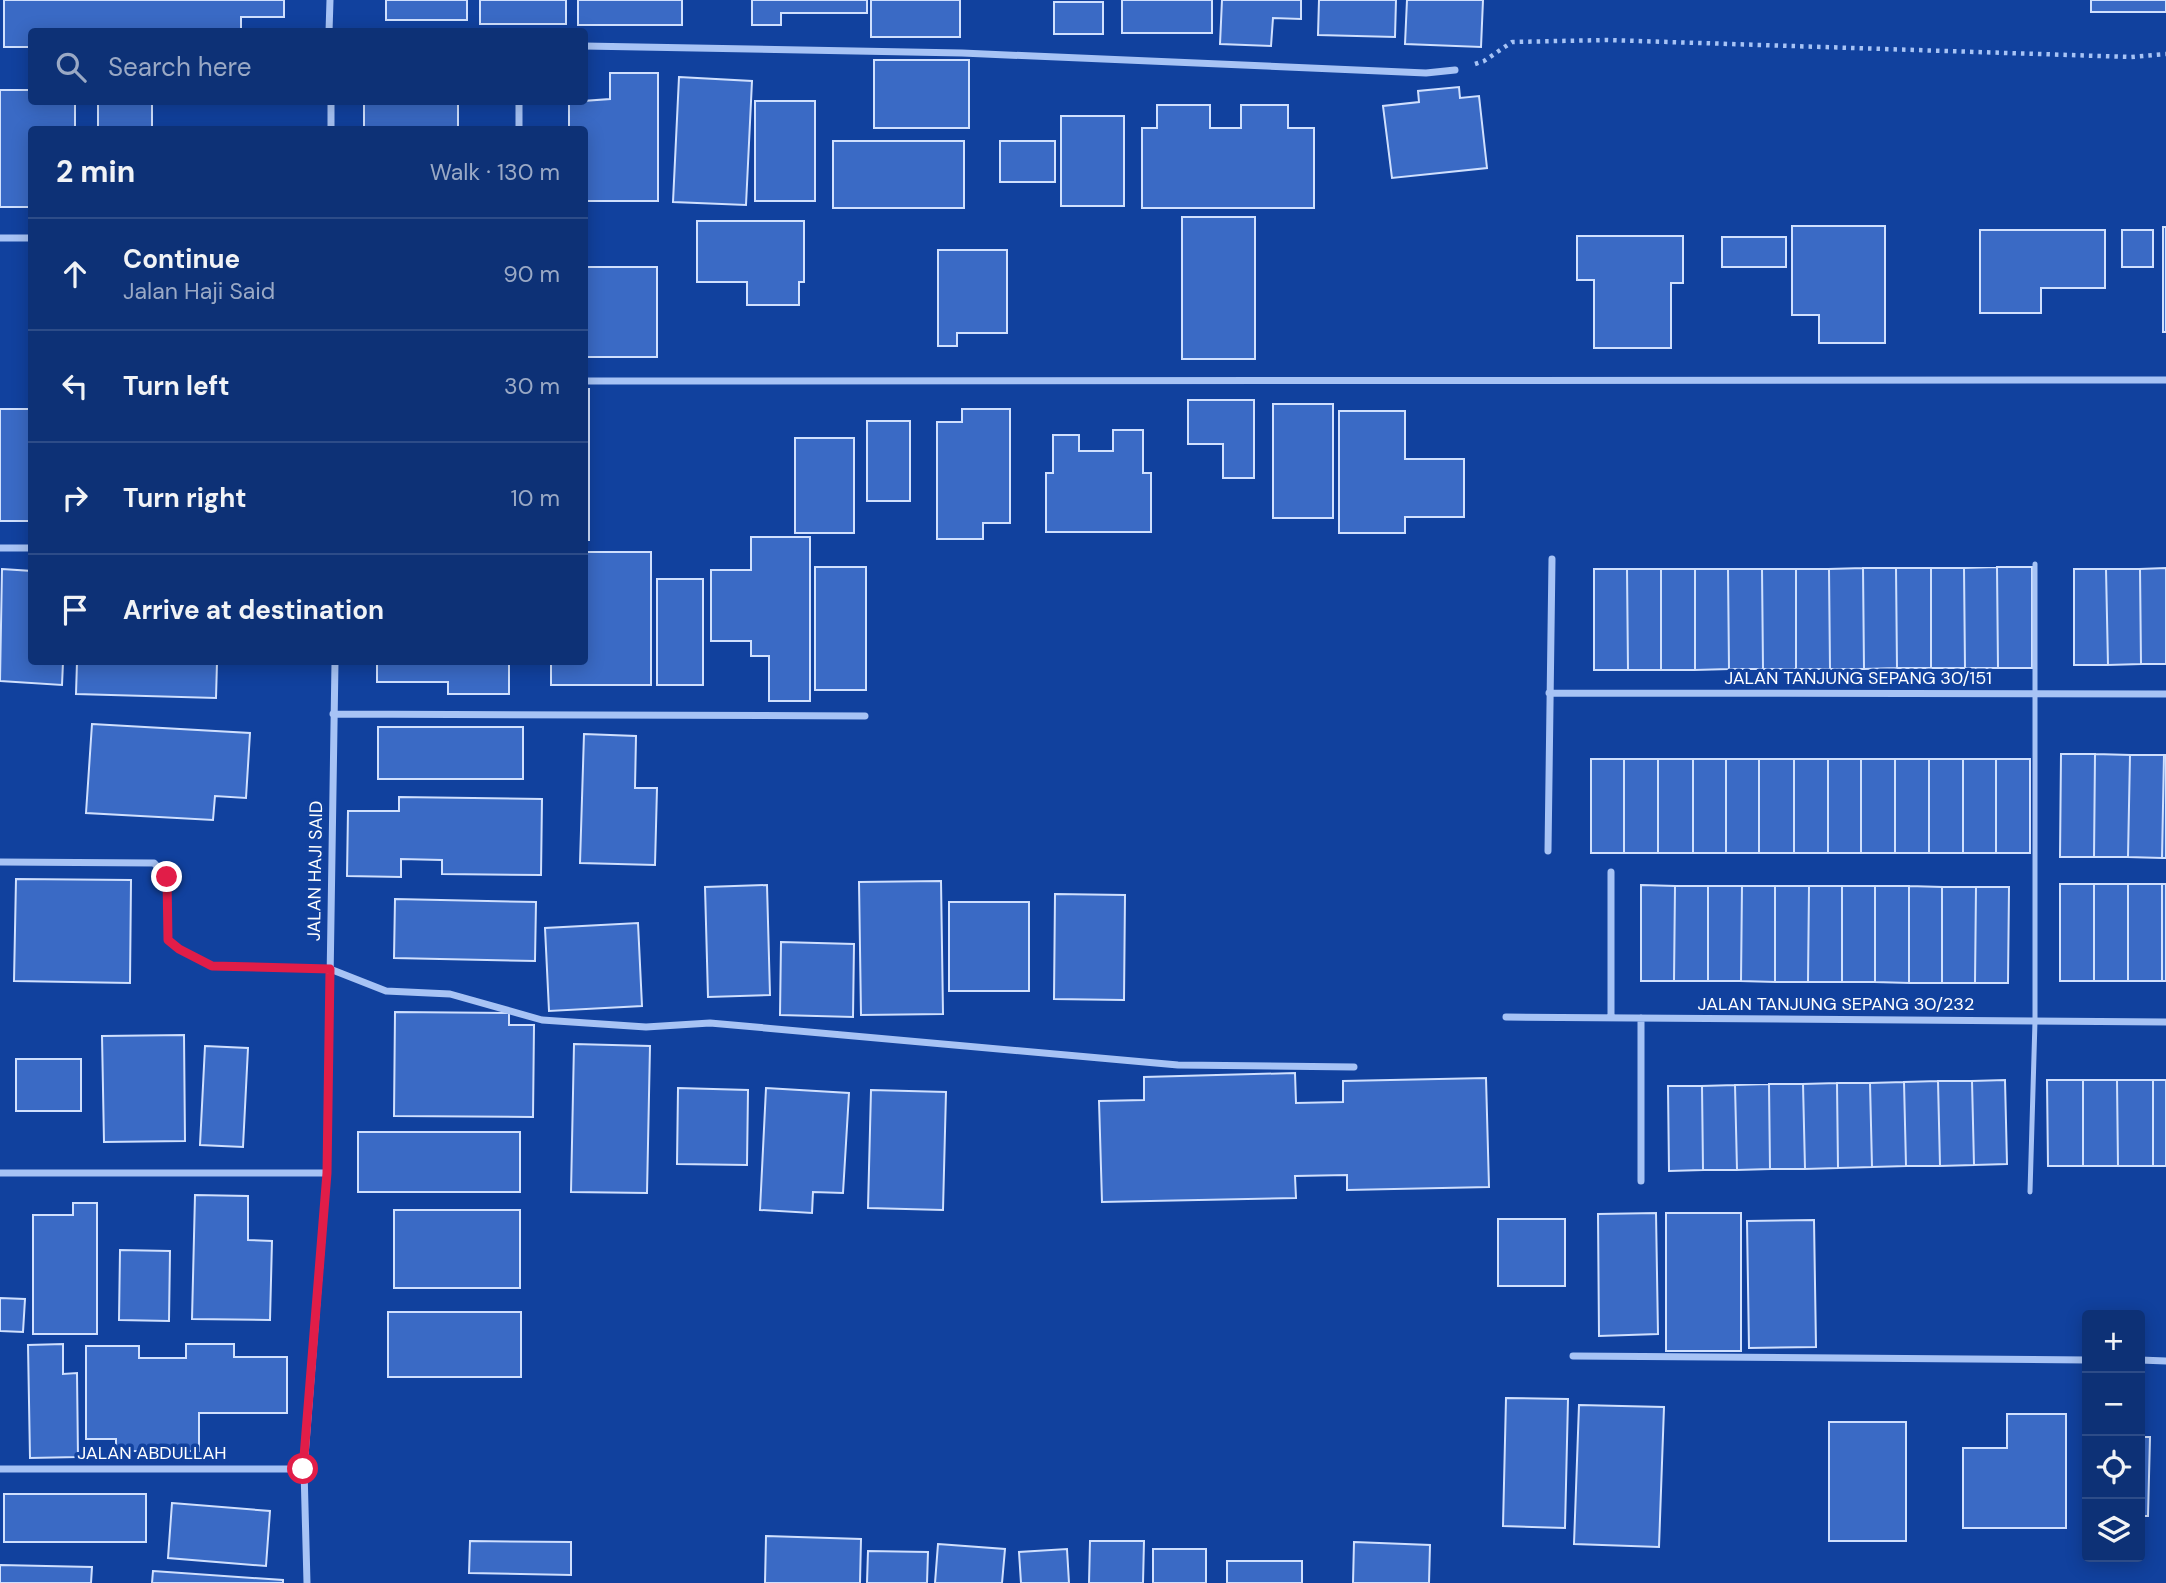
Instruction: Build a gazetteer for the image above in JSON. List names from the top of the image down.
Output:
{
  "streets": {
    "street": [
      "JALAN TANJUNG SEPANG 30/151",
      "JALAN HAJI SAID",
      "JALAN TANJUNG SEPANG 30/232",
      "JALAN ABDULLAH"
    ]
  },
  "crossings": [
    ["JALAN HAJI SAID", "JALAN ABDULLAH"]
  ],
  "page": {
    "search": "Search here",
    "heading": ["2 min", "Walk · 130 m"],
    "list": [
      ["Continue", "Jalan Haji Said", "90 m"],
      ["Turn left", "30 m"],
      ["Turn right", "10 m"],
      "Arrive at destination"
    ],
    "map_buttons": ["+", "−"]
  }
}
